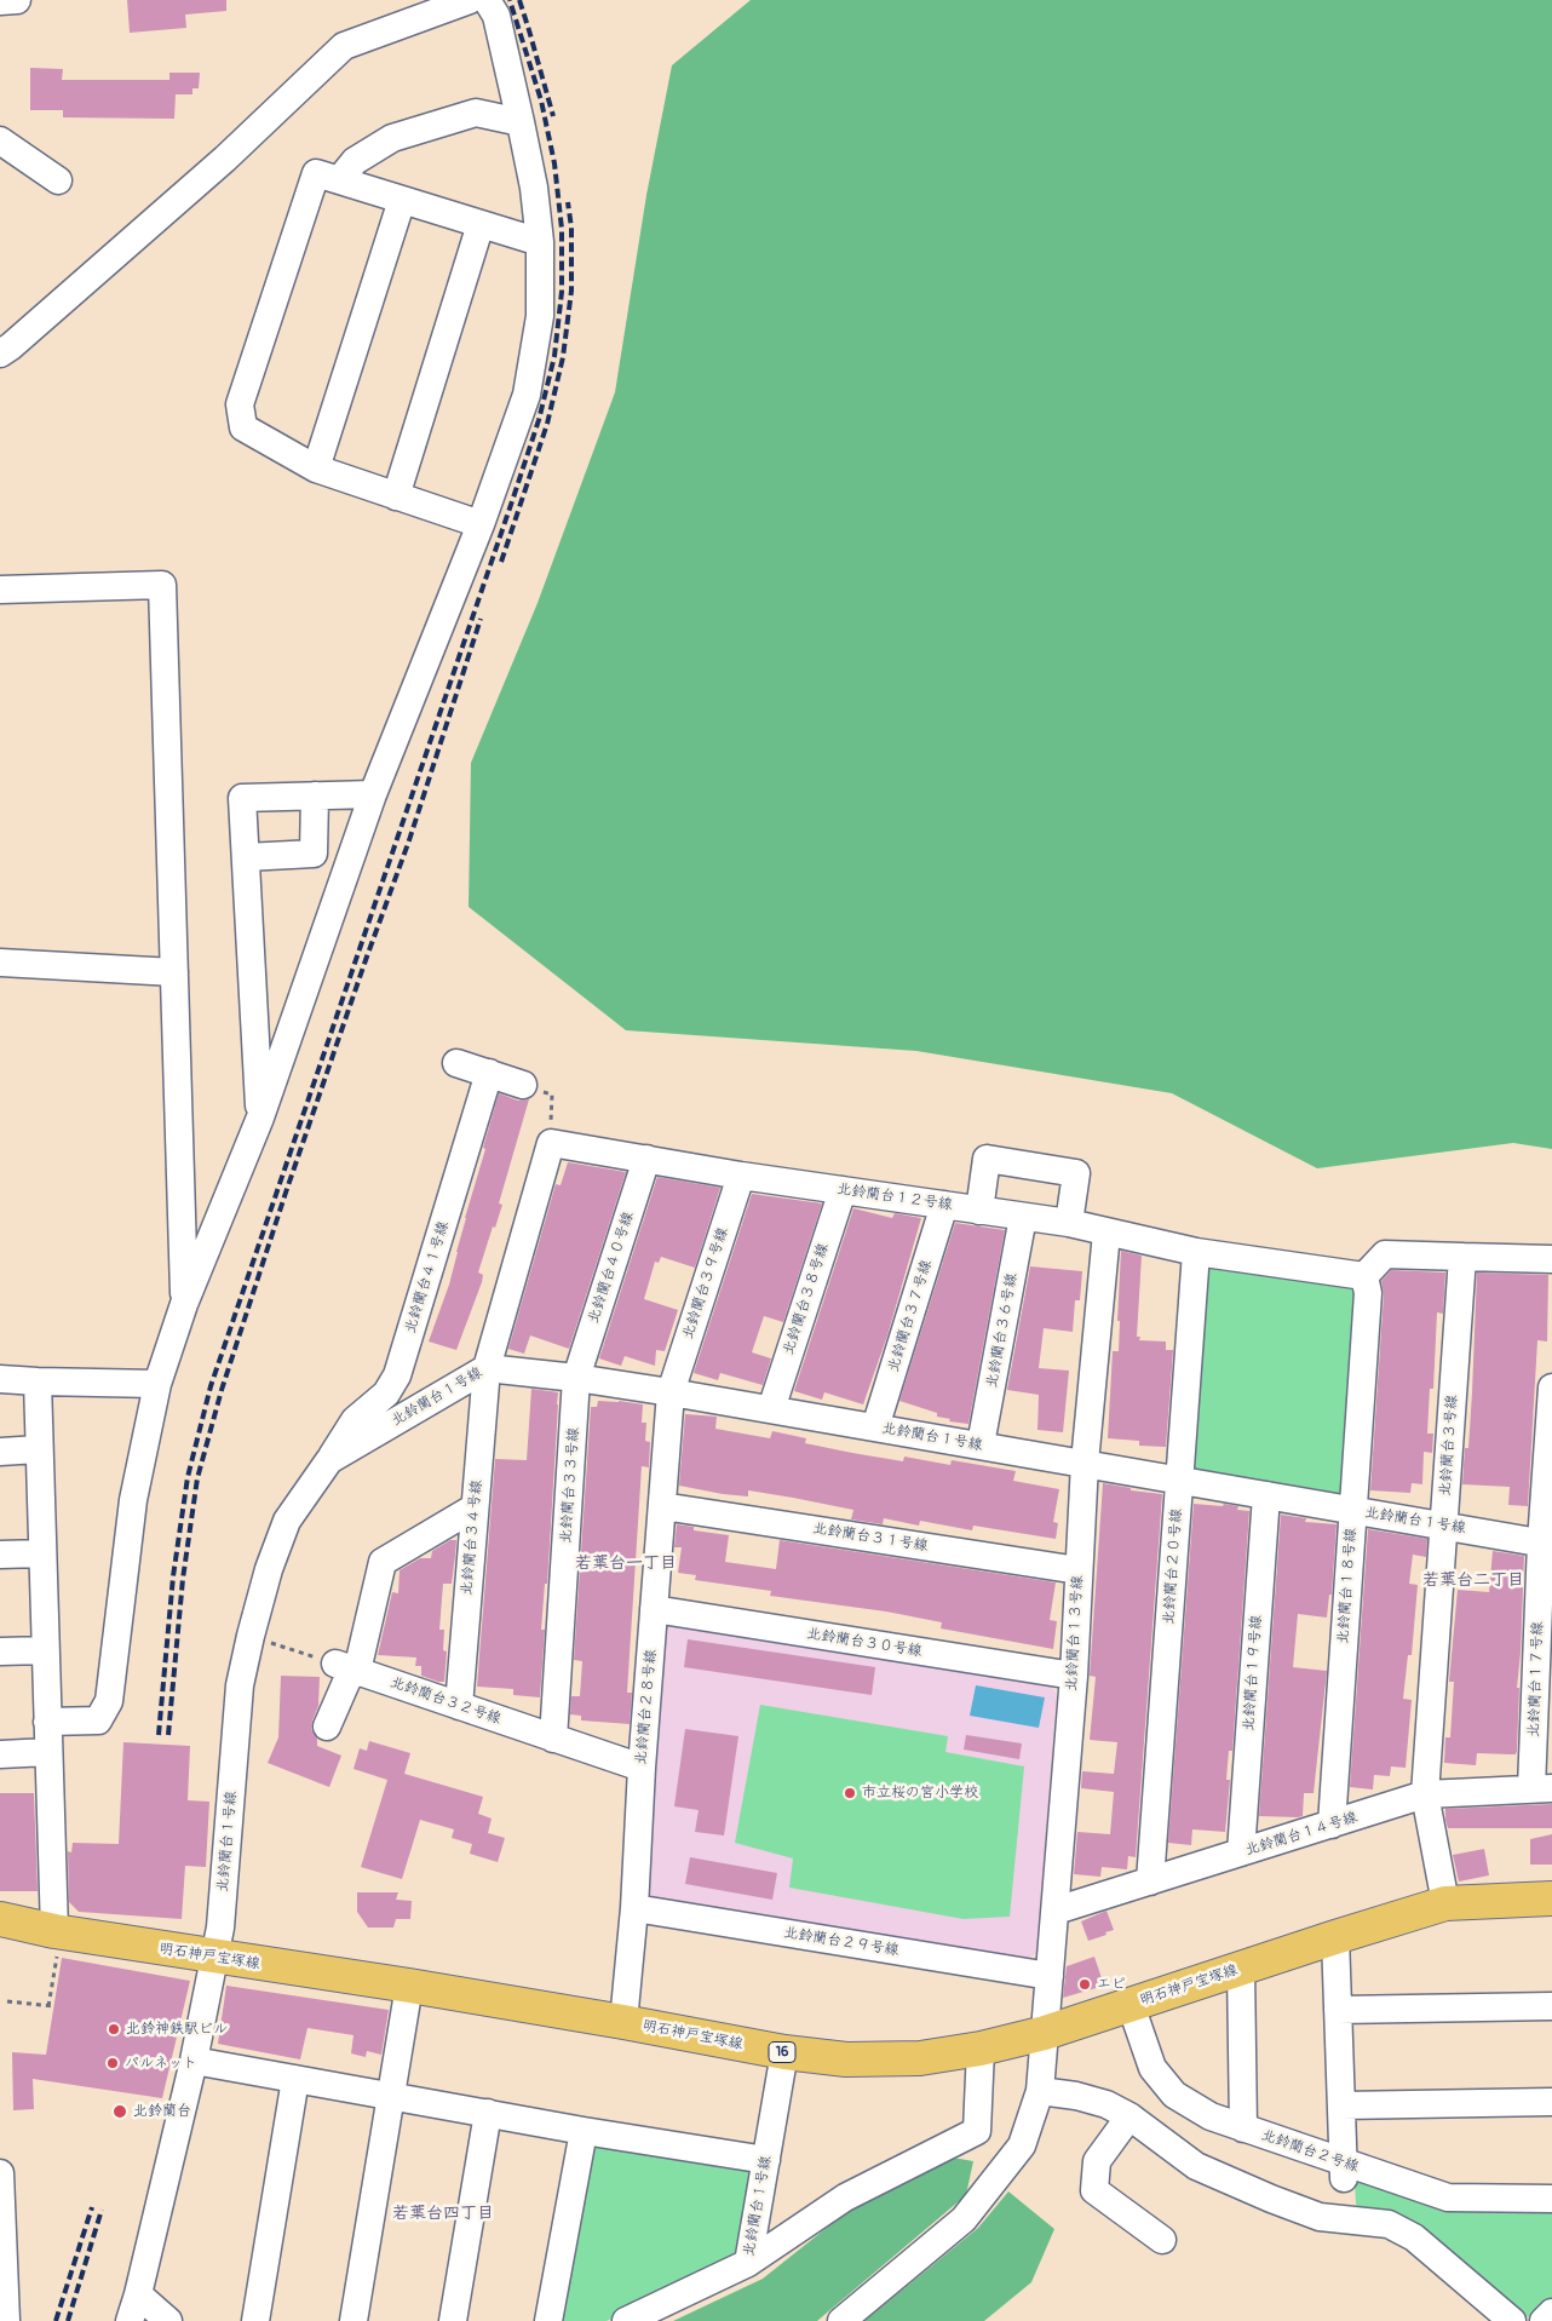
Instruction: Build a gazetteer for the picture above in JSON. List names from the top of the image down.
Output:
{
  "streets": {
    "main road": ["明石神戸宝塚線", "16"],
    "street": [
      "北鈴蘭台１２号線",
      "北鈴蘭台４０号線",
      "北鈴蘭台４１号線",
      "北鈴蘭台３９号線",
      "北鈴蘭台３８号線",
      "北鈴蘭台３７号線",
      "北鈴蘭台３６号線",
      "北鈴蘭台１号線",
      "北鈴蘭台３号線",
      "北鈴蘭台３３号線",
      "北鈴蘭台３４号線",
      "北鈴蘭台３１号線",
      "北鈴蘭台２０号線",
      "北鈴蘭台１８号線",
      "北鈴蘭台１３号線",
      "北鈴蘭台３０号線",
      "北鈴蘭台１９号線",
      "北鈴蘭台１７号線",
      "北鈴蘭台３２号線",
      "北鈴蘭台２８号線",
      "北鈴蘭台１４号線",
      "北鈴蘭台２９号線",
      "北鈴蘭台２号線"
    ]
  },
  "crossings": [
    ["北鈴蘭台１２号線", "北鈴蘭台４０号線"],
    ["北鈴蘭台１２号線", "北鈴蘭台３９号線"],
    ["北鈴蘭台１２号線", "北鈴蘭台３８号線"],
    ["北鈴蘭台１２号線", "北鈴蘭台３７号線"],
    ["北鈴蘭台１２号線", "北鈴蘭台３６号線"],
    ["北鈴蘭台１２号線", "北鈴蘭台２０号線"],
    ["北鈴蘭台１２号線", "北鈴蘭台１８号線"],
    ["北鈴蘭台１２号線", "北鈴蘭台１３号線"],
    ["北鈴蘭台４０号線", "北鈴蘭台１号線"],
    ["北鈴蘭台４０号線", "北鈴蘭台３３号線"],
    ["北鈴蘭台４１号線", "北鈴蘭台１号線"],
    ["北鈴蘭台３９号線", "北鈴蘭台１号線"],
    ["北鈴蘭台３９号線", "北鈴蘭台２８号線"],
    ["北鈴蘭台３８号線", "北鈴蘭台１号線"],
    ["北鈴蘭台３７号線", "北鈴蘭台１号線"],
    ["北鈴蘭台３６号線", "北鈴蘭台１号線"],
    ["北鈴蘭台１号線", "北鈴蘭台３号線"],
    ["北鈴蘭台１号線", "北鈴蘭台３３号線"],
    ["北鈴蘭台１号線", "北鈴蘭台３４号線"],
    ["北鈴蘭台１号線", "北鈴蘭台２０号線"],
    ["北鈴蘭台１号線", "北鈴蘭台１８号線"],
    ["北鈴蘭台１号線", "北鈴蘭台１３号線"],
    ["北鈴蘭台１号線", "北鈴蘭台１９号線"],
    ["北鈴蘭台１号線", "北鈴蘭台１７号線"],
    ["北鈴蘭台１号線", "北鈴蘭台２８号線"],
    ["北鈴蘭台１号線", "明石神戸宝塚線"],
    ["北鈴蘭台３号線", "北鈴蘭台１４号線"],
    ["北鈴蘭台３号線", "明石神戸宝塚線"],
    ["北鈴蘭台３３号線", "北鈴蘭台３２号線"],
    ["北鈴蘭台３４号線", "北鈴蘭台３２号線"],
    ["北鈴蘭台３１号線", "北鈴蘭台１３号線"],
    ["北鈴蘭台３１号線", "北鈴蘭台２８号線"],
    ["北鈴蘭台２０号線", "北鈴蘭台１４号線"],
    ["北鈴蘭台１８号線", "北鈴蘭台１４号線"],
    ["北鈴蘭台１３号線", "北鈴蘭台３０号線"],
    ["北鈴蘭台１３号線", "北鈴蘭台１４号線"],
    ["北鈴蘭台１３号線", "北鈴蘭台２９号線"],
    ["北鈴蘭台１３号線", "明石神戸宝塚線"],
    ["北鈴蘭台３０号線", "北鈴蘭台２８号線"],
    ["北鈴蘭台１９号線", "北鈴蘭台１４号線"],
    ["北鈴蘭台１７号線", "北鈴蘭台１４号線"],
    ["北鈴蘭台３２号線", "北鈴蘭台２８号線"],
    ["北鈴蘭台２８号線", "北鈴蘭台２９号線"],
    ["北鈴蘭台２８号線", "明石神戸宝塚線"],
    ["明石神戸宝塚線", "北鈴蘭台２号線"]
  ],
  "districts": ["若葉台一丁目", "若葉台二丁目", "若葉台四丁目"],
  "places": [
    "市立桜の宮小学校",
    "エピ",
    "北鈴神鉄駅ビル",
    "パルネット",
    "北鈴蘭台"
  ]
}
